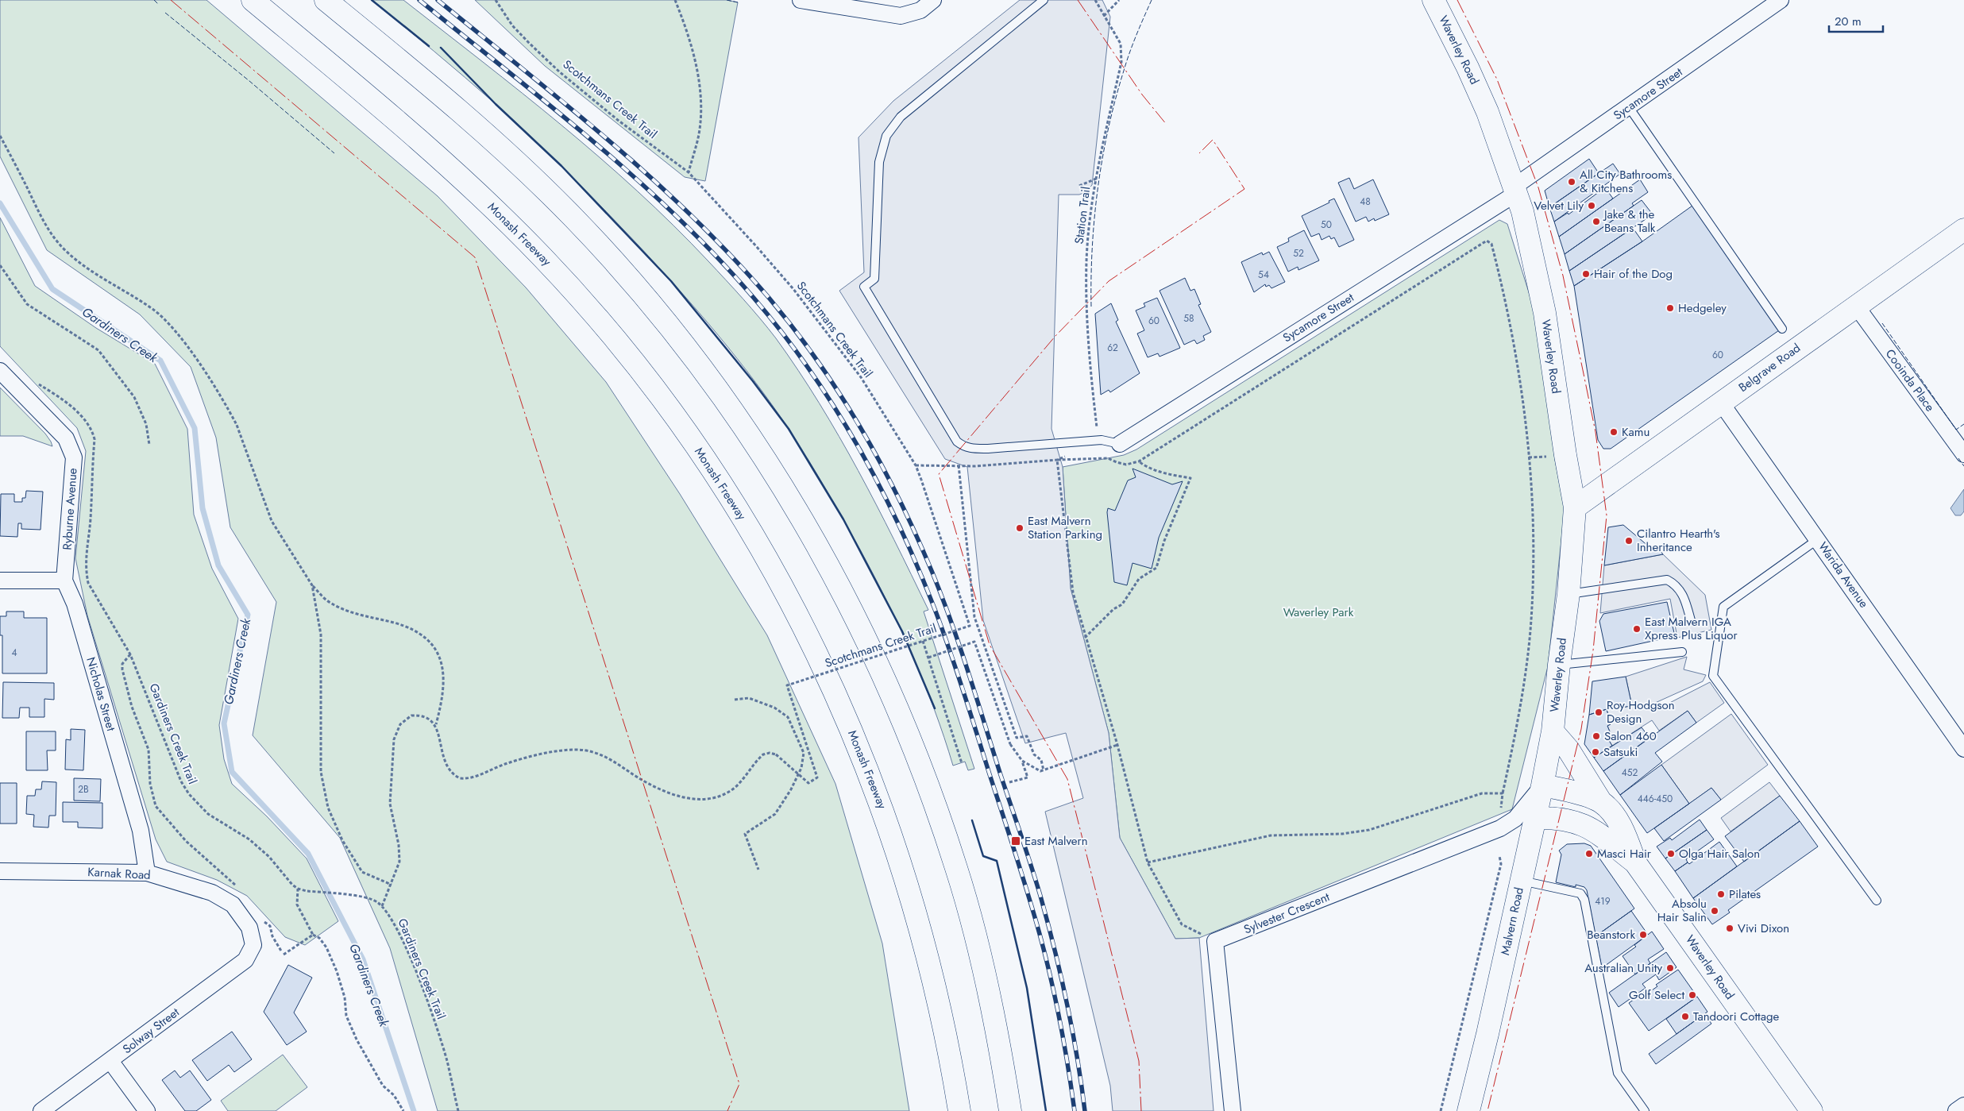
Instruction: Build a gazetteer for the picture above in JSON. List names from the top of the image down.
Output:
{
  "streets": {
    "main road": [
      "Waverley Road",
      "Monash Freeway",
      "Belgrave Road",
      "Malvern Road"
    ],
    "street": [
      "Sycamore Street",
      "Cooinda Place",
      "Ryburne Avenue",
      "Warida Avenue",
      "Nicholas Street",
      "Karnak Road",
      "Sylvester Crescent",
      "Solway Street"
    ],
    "path": ["Scotchmans Creek Trail", "Station Trail", "Gardiners Creek Trail"]
  },
  "crossings": [
    ["Waverley Road", "Sycamore Street"],
    ["Waverley Road", "Belgrave Road"],
    ["Waverley Road", "Sylvester Crescent"],
    ["Waverley Road", "Malvern Road"],
    ["Belgrave Road", "Cooinda Place"],
    ["Belgrave Road", "Warida Avenue"],
    ["Ryburne Avenue", "Nicholas Street"],
    ["Nicholas Street", "Karnak Road"],
    ["Karnak Road", "Solway Street"],
    ["Sylvester Crescent", "Malvern Road"]
  ],
  "water": ["Gardiners Creek"],
  "parks": ["Waverley Park"],
  "places": {
    "other": [
      "All City Bathrooms & Kitchens",
      "Velvet Lily",
      "Jake & the Beans Talk",
      "Hair of the Dog",
      "Hedgeley",
      "Kamu",
      "East Malvern Station Parking",
      "Cilantro Hearth's Inheritance",
      "East Malvern IGA Xpress Plus Liquor",
      "Roy Hodgson Design",
      "Salon 460",
      "Satsuki",
      "Masci Hair",
      "Olga Hair Salon",
      "Pilates",
      "Absolu Hair Salin",
      "Vivi Dixon",
      "Beanstork",
      "Australian Unity",
      "Golf Select",
      "Tandoori Cottage"
    ],
    "transit": ["East Malvern"]
  },
  "house_numbers": [
    "48",
    "50",
    "52",
    "54",
    "58",
    "60",
    "62",
    "60",
    "4",
    "452",
    "2B",
    "446-450",
    "419"
  ],
  "scale_bar": "20 m"
}
